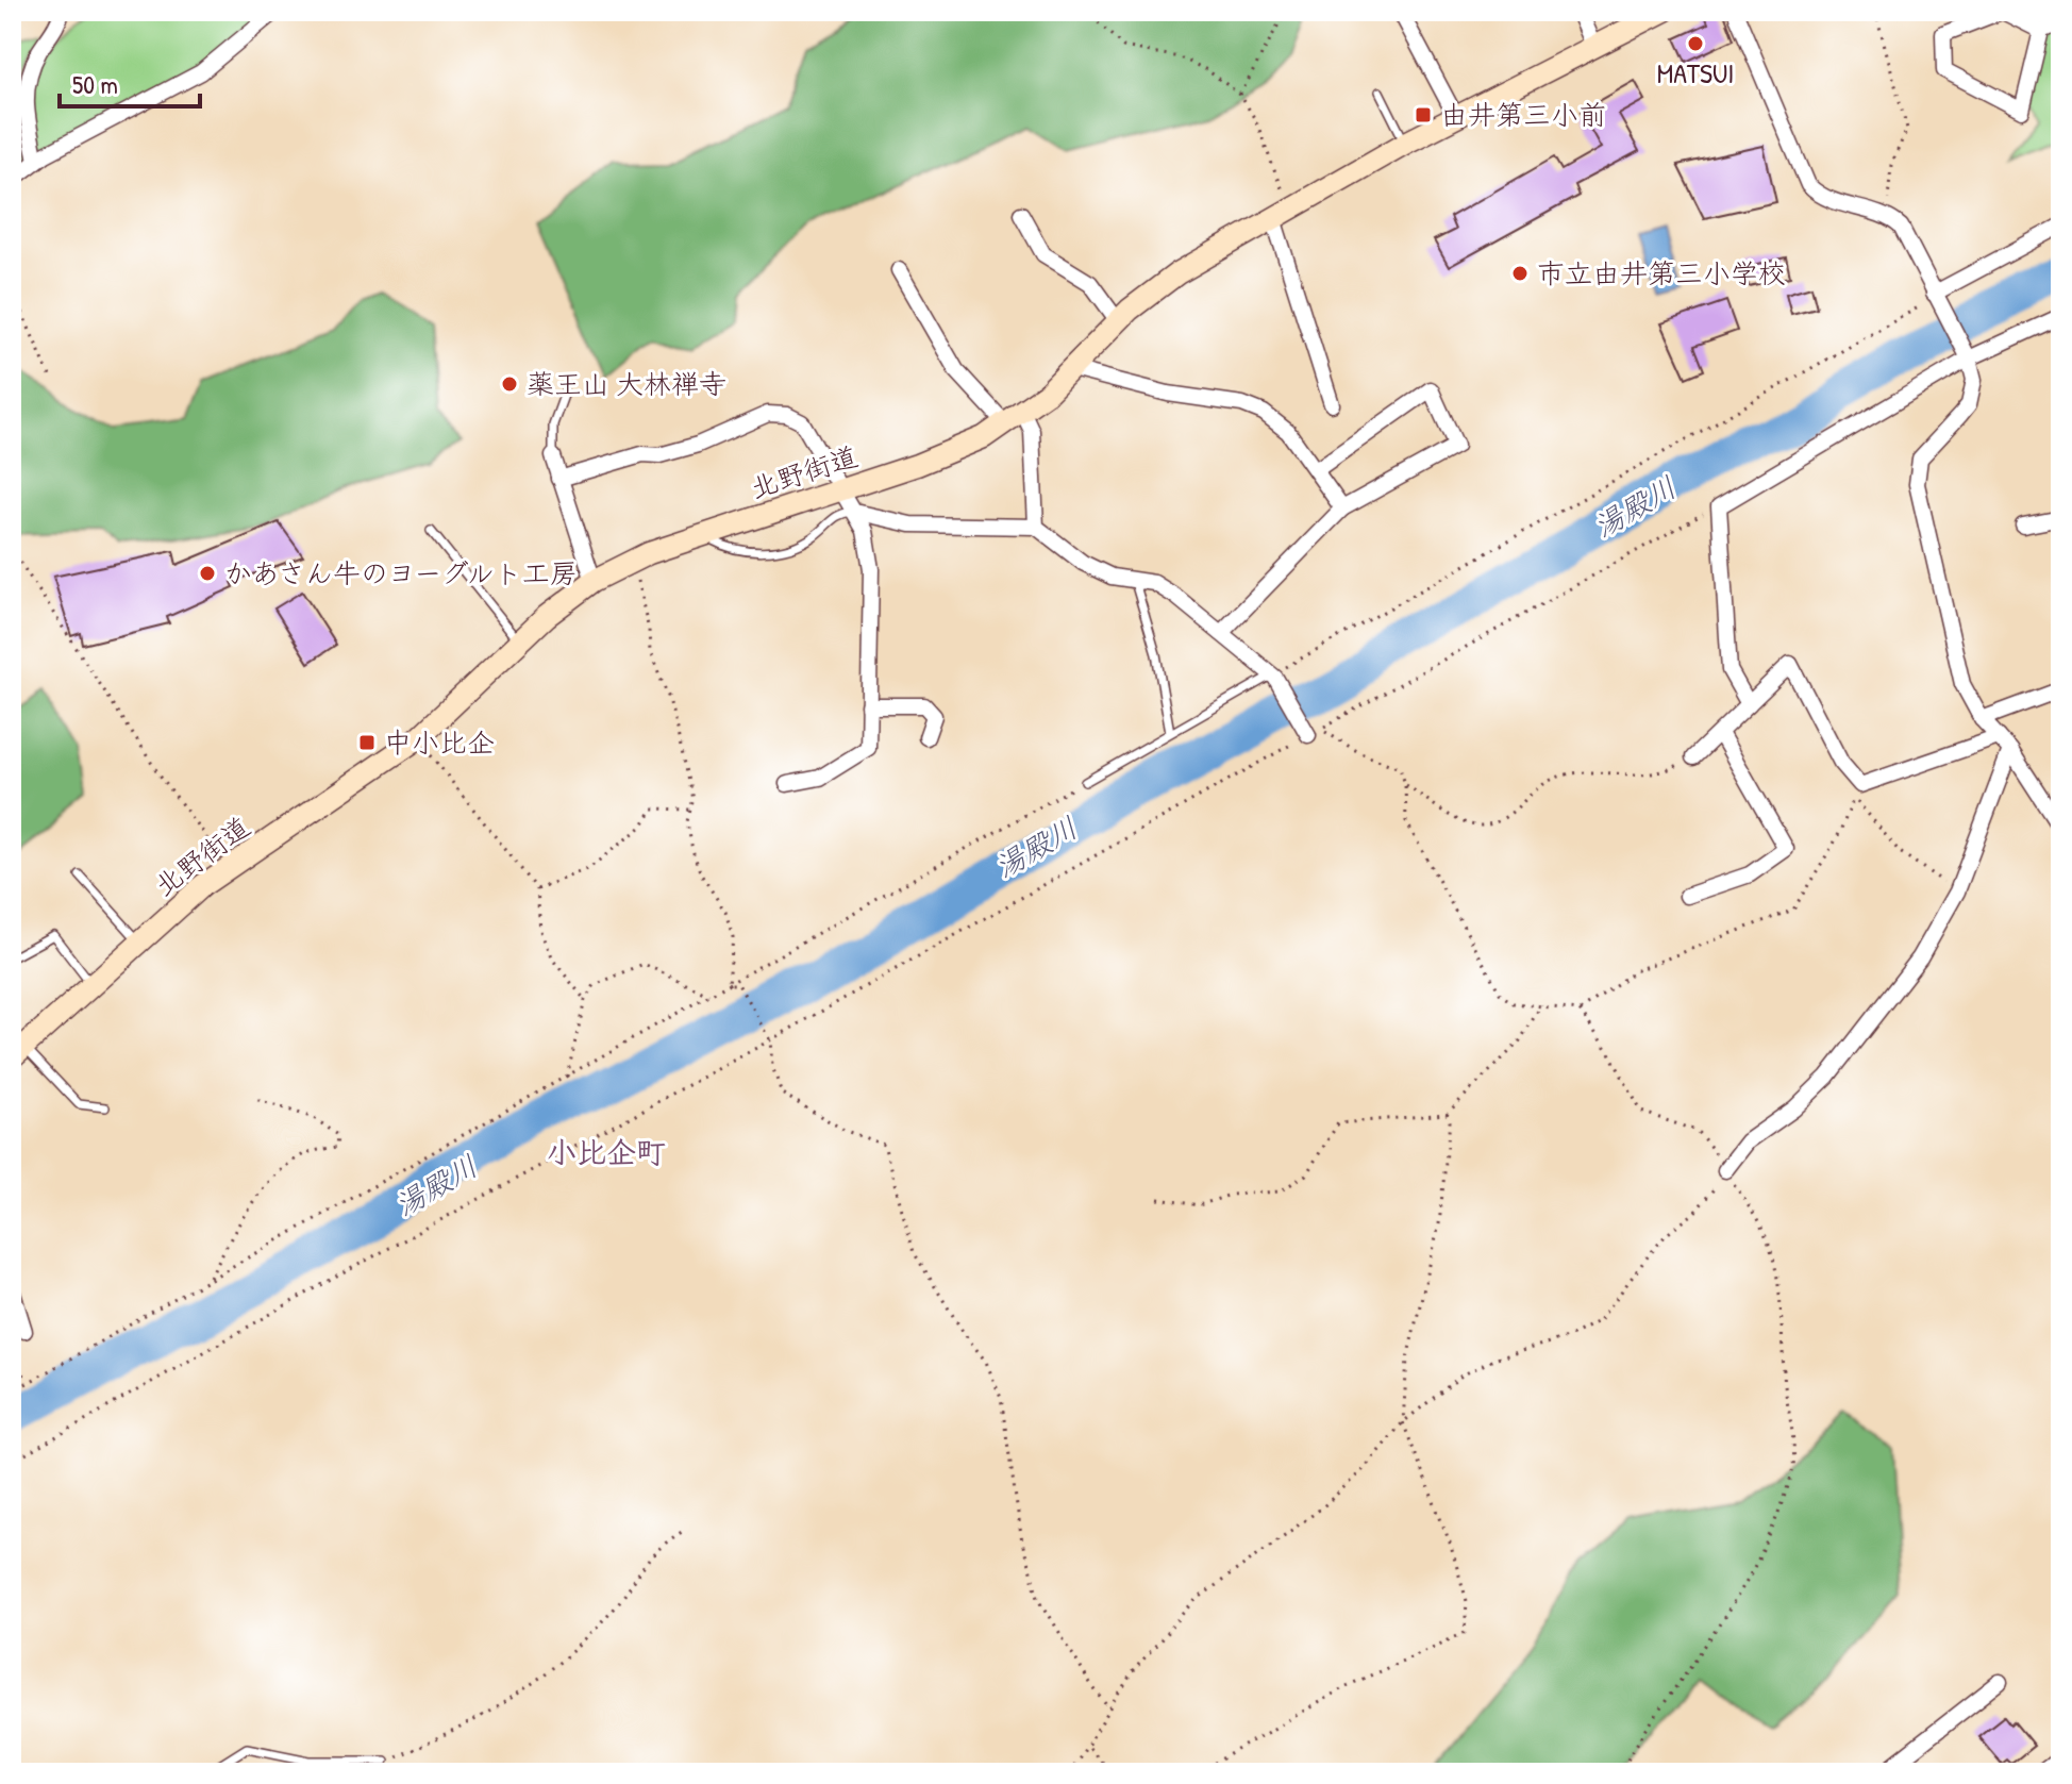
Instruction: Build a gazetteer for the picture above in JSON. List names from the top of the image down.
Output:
{
  "streets": {
    "main road": ["北野街道"]
  },
  "districts": ["小比企町"],
  "water": ["湯殿川"],
  "places": {
    "other": [
      "MATSUI",
      "市立由井第三小学校",
      "薬王山 大林禅寺",
      "かあさん牛のヨーグルト工房"
    ],
    "transit": ["由井第三小前", "中小比企"]
  },
  "scale_bar": "50 m"
}
